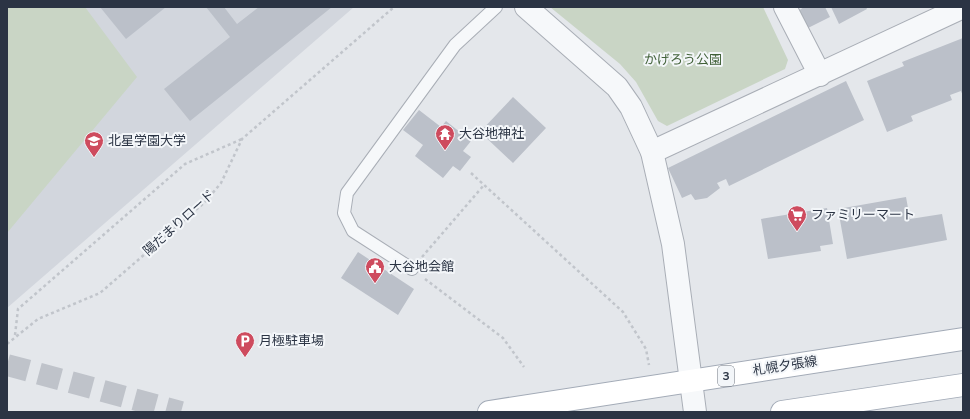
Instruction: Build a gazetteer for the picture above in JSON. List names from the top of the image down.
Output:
{
  "streets": {
    "main road": ["札幌夕張線", "3"],
    "path": ["陽だまりロード"]
  },
  "parks": ["かげろう公園"],
  "places": {
    "temple": ["大谷地神社"],
    "school or university": ["北星学園大学"],
    "supermarket": ["ファミリーマート"],
    "public building": ["大谷地会館"],
    "parking": ["月極駐車場"]
  }
}
